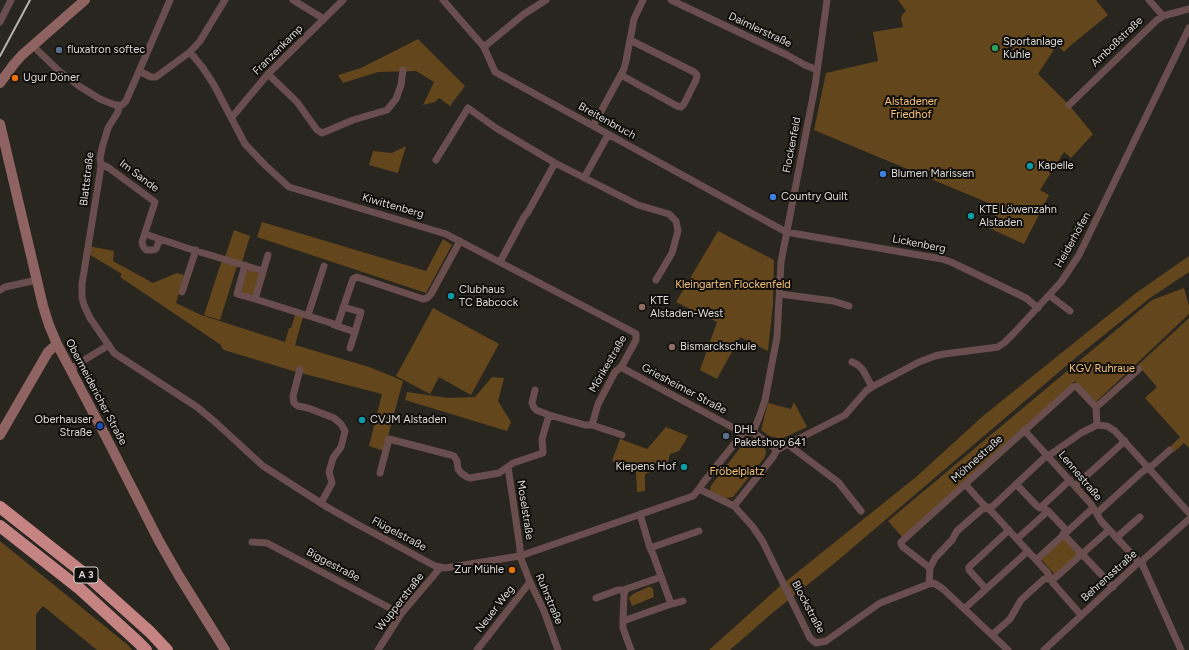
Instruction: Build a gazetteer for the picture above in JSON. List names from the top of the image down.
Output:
{
  "streets": {
    "highway": ["A 3"],
    "main road": ["Obermeidericher Straße"],
    "street": [
      "Daimlerstraße",
      "Amboßstraße",
      "Franzenkamp",
      "Breitenbruch",
      "Flockenfeld",
      "Im Sande",
      "Blattstraße",
      "Kiwittenberg",
      "Heiderhöfen",
      "Lickenberg",
      "Mörikestraße",
      "Griesheimer Straße",
      "Möhnestraße",
      "Lennestraße",
      "Moselstraße",
      "Flügelstraße",
      "Biggestraße",
      "Behrensstraße",
      "Ruhrstraße",
      "Wupperstraße",
      "Blockstraße",
      "Neuer Weg"
    ]
  },
  "crossings": [
    ["Daimlerstraße", "Flockenfeld"],
    ["Franzenkamp", "Kiwittenberg"],
    ["Breitenbruch", "Flockenfeld"],
    ["Breitenbruch", "Lickenberg"],
    ["Flockenfeld", "Lickenberg"],
    ["Im Sande", "Blattstraße"],
    ["Blattstraße", "Flügelstraße"],
    ["Kiwittenberg", "Mörikestraße"],
    ["Heiderhöfen", "Lickenberg"],
    ["Heiderhöfen", "Blockstraße"],
    ["Mörikestraße", "Griesheimer Straße"],
    ["Möhnestraße", "Lennestraße"],
    ["Lennestraße", "Behrensstraße"],
    ["Moselstraße", "Ruhrstraße"],
    ["Flügelstraße", "Wupperstraße"],
    ["Biggestraße", "Wupperstraße"],
    ["Ruhrstraße", "Neuer Weg"]
  ],
  "parks": [
    "Alstadener Friedhof",
    "Kleingarten Flockenfeld",
    "KGV Ruhraue",
    "Fröbelplatz"
  ],
  "places": [
    "Sportanlage Kuhle",
    "fluxatron softec",
    "Ugur Döner",
    "Kapelle",
    "Blumen Marissen",
    "Country Quilt",
    "KTE Löwenzahn Alstaden",
    "Clubhaus TC Babcock",
    "KTE Alstaden-West",
    "Bismarckschule",
    "CVJM Alstaden",
    "Oberhauser Straße",
    "DHL Paketshop 641",
    "Kiepens Hof",
    "Zur Mühle"
  ]
}
